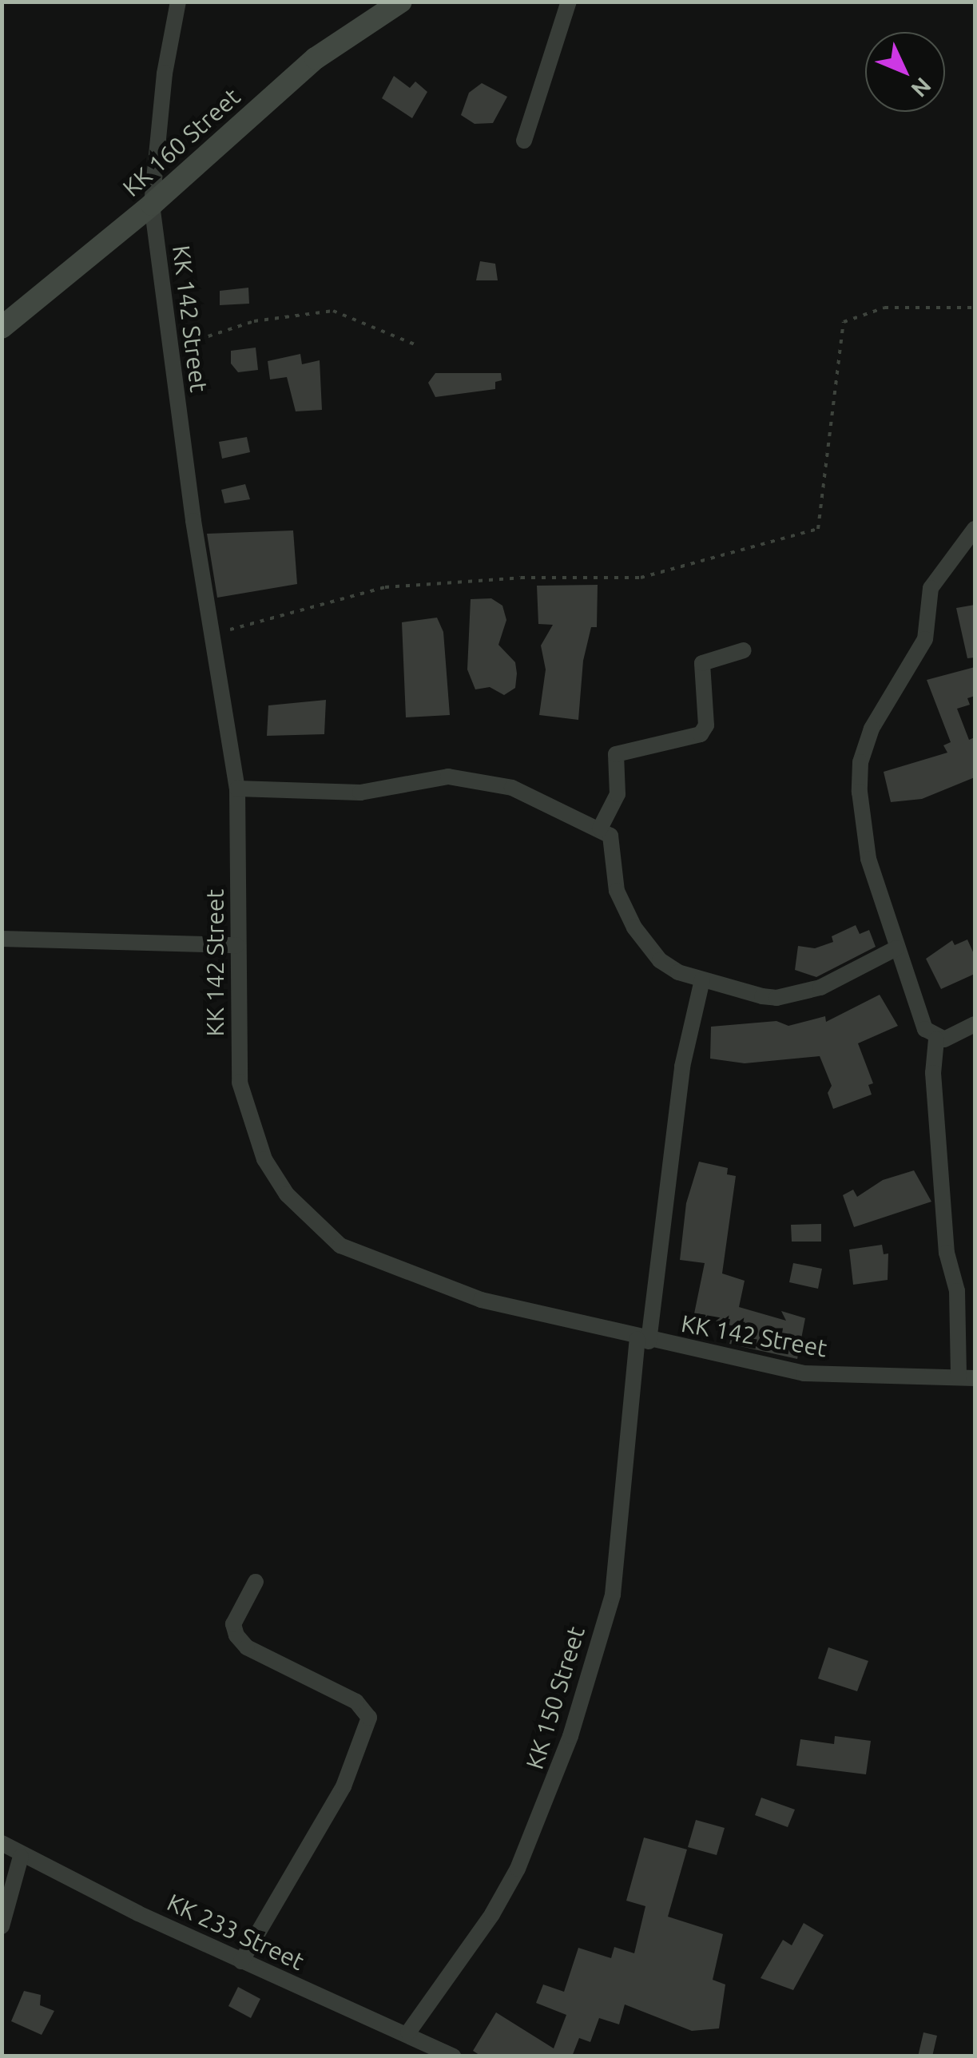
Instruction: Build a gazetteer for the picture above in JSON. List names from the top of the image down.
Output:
{
  "streets": {
    "main road": ["KK 160 Street"],
    "street": ["KK 142 Street", "KK 150 Street", "KK 233 Street"]
  },
  "crossings": [
    ["KK 160 Street", "KK 142 Street"],
    ["KK 142 Street", "KK 150 Street"],
    ["KK 150 Street", "KK 233 Street"]
  ],
  "north": "bottom right"
}
